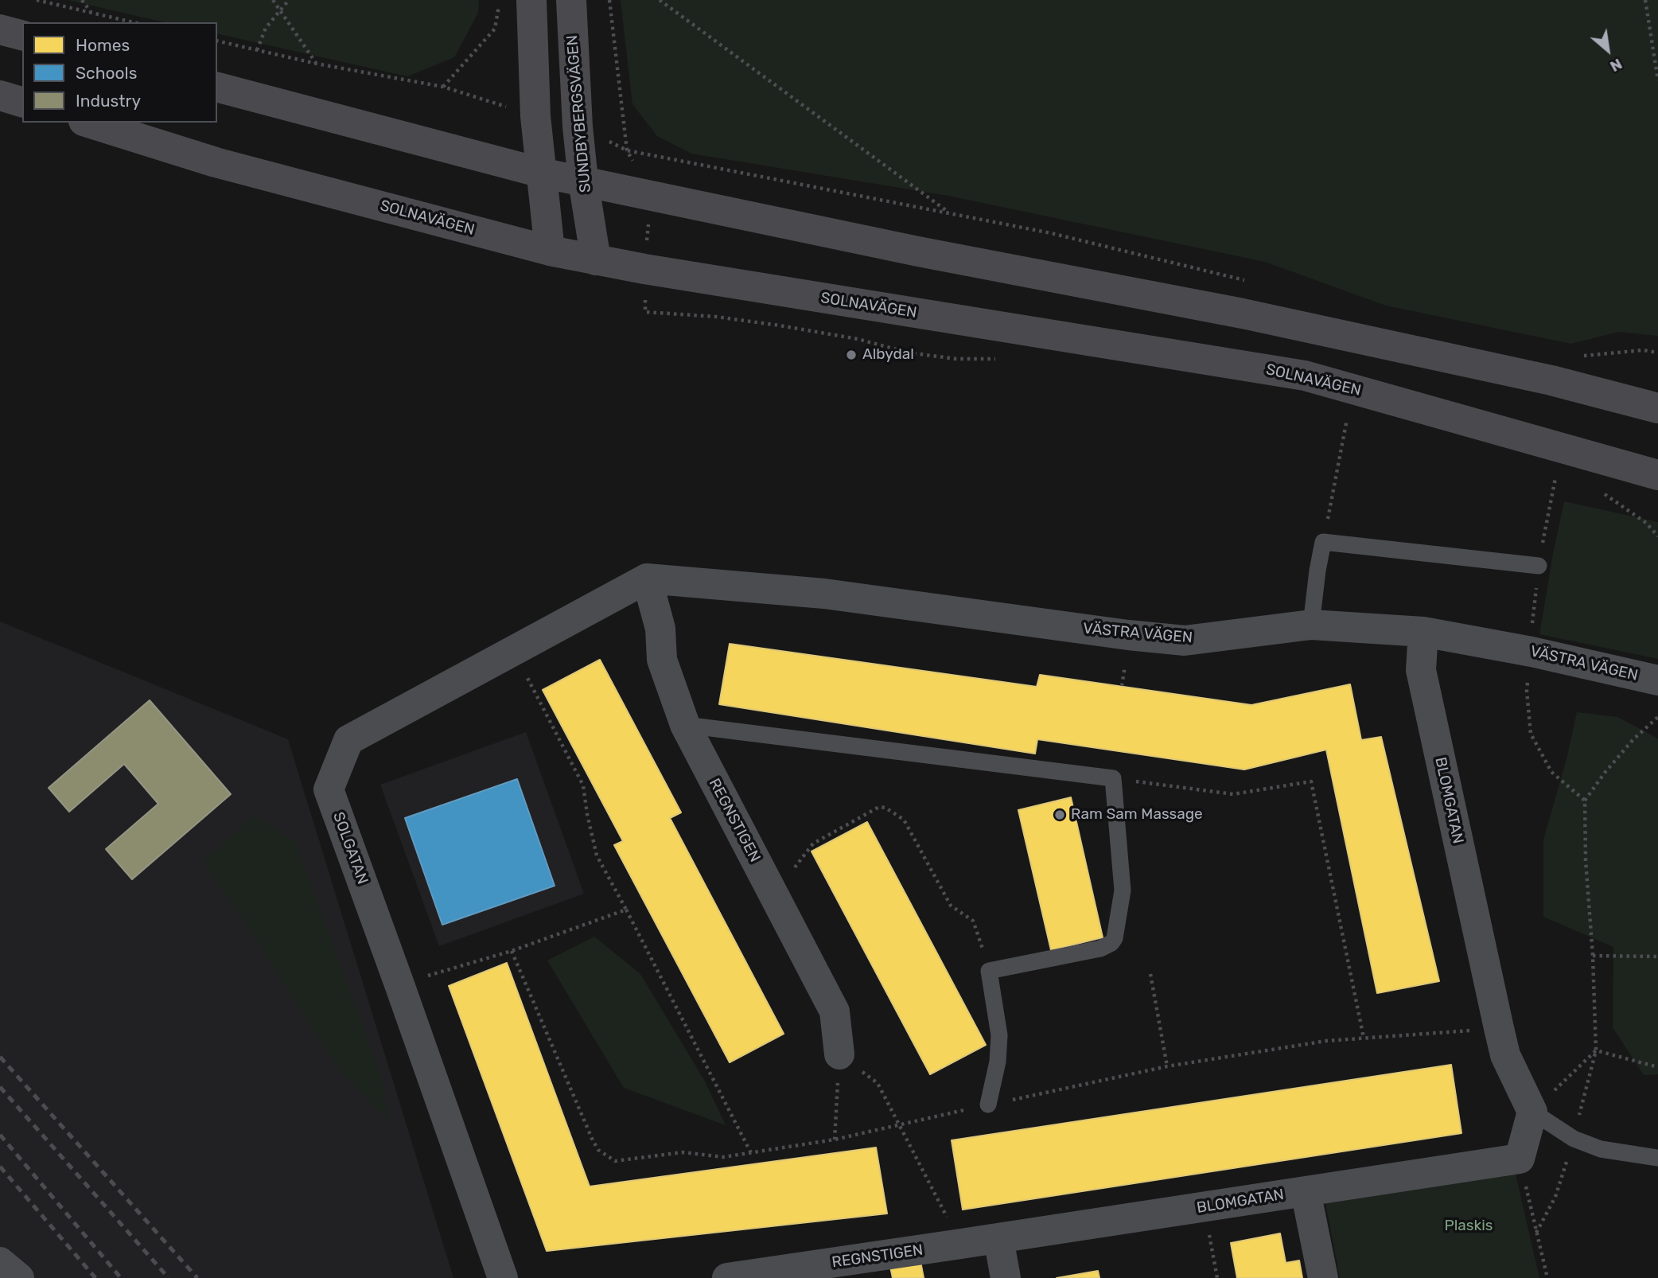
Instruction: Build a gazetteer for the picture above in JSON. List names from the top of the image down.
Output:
{
  "streets": {
    "main road": ["SUNDBYBERGSVÄGEN", "SOLNAVÄGEN"],
    "street": [
      "VÄSTRA VÄGEN",
      "BLOMGATAN",
      "REGNSTIGEN",
      "SOLGATAN"
    ]
  },
  "crossings": [
    ["SUNDBYBERGSVÄGEN", "SOLNAVÄGEN"],
    ["VÄSTRA VÄGEN", "BLOMGATAN"],
    ["VÄSTRA VÄGEN", "REGNSTIGEN"],
    ["VÄSTRA VÄGEN", "SOLGATAN"],
    ["BLOMGATAN", "REGNSTIGEN"],
    ["REGNSTIGEN", "SOLGATAN"]
  ],
  "parks": ["Plaskis"],
  "places": ["Albydal", "Ram Sam Massage"],
  "legend": ["Homes", "Schools", "Industry"],
  "north": "bottom right"
}
